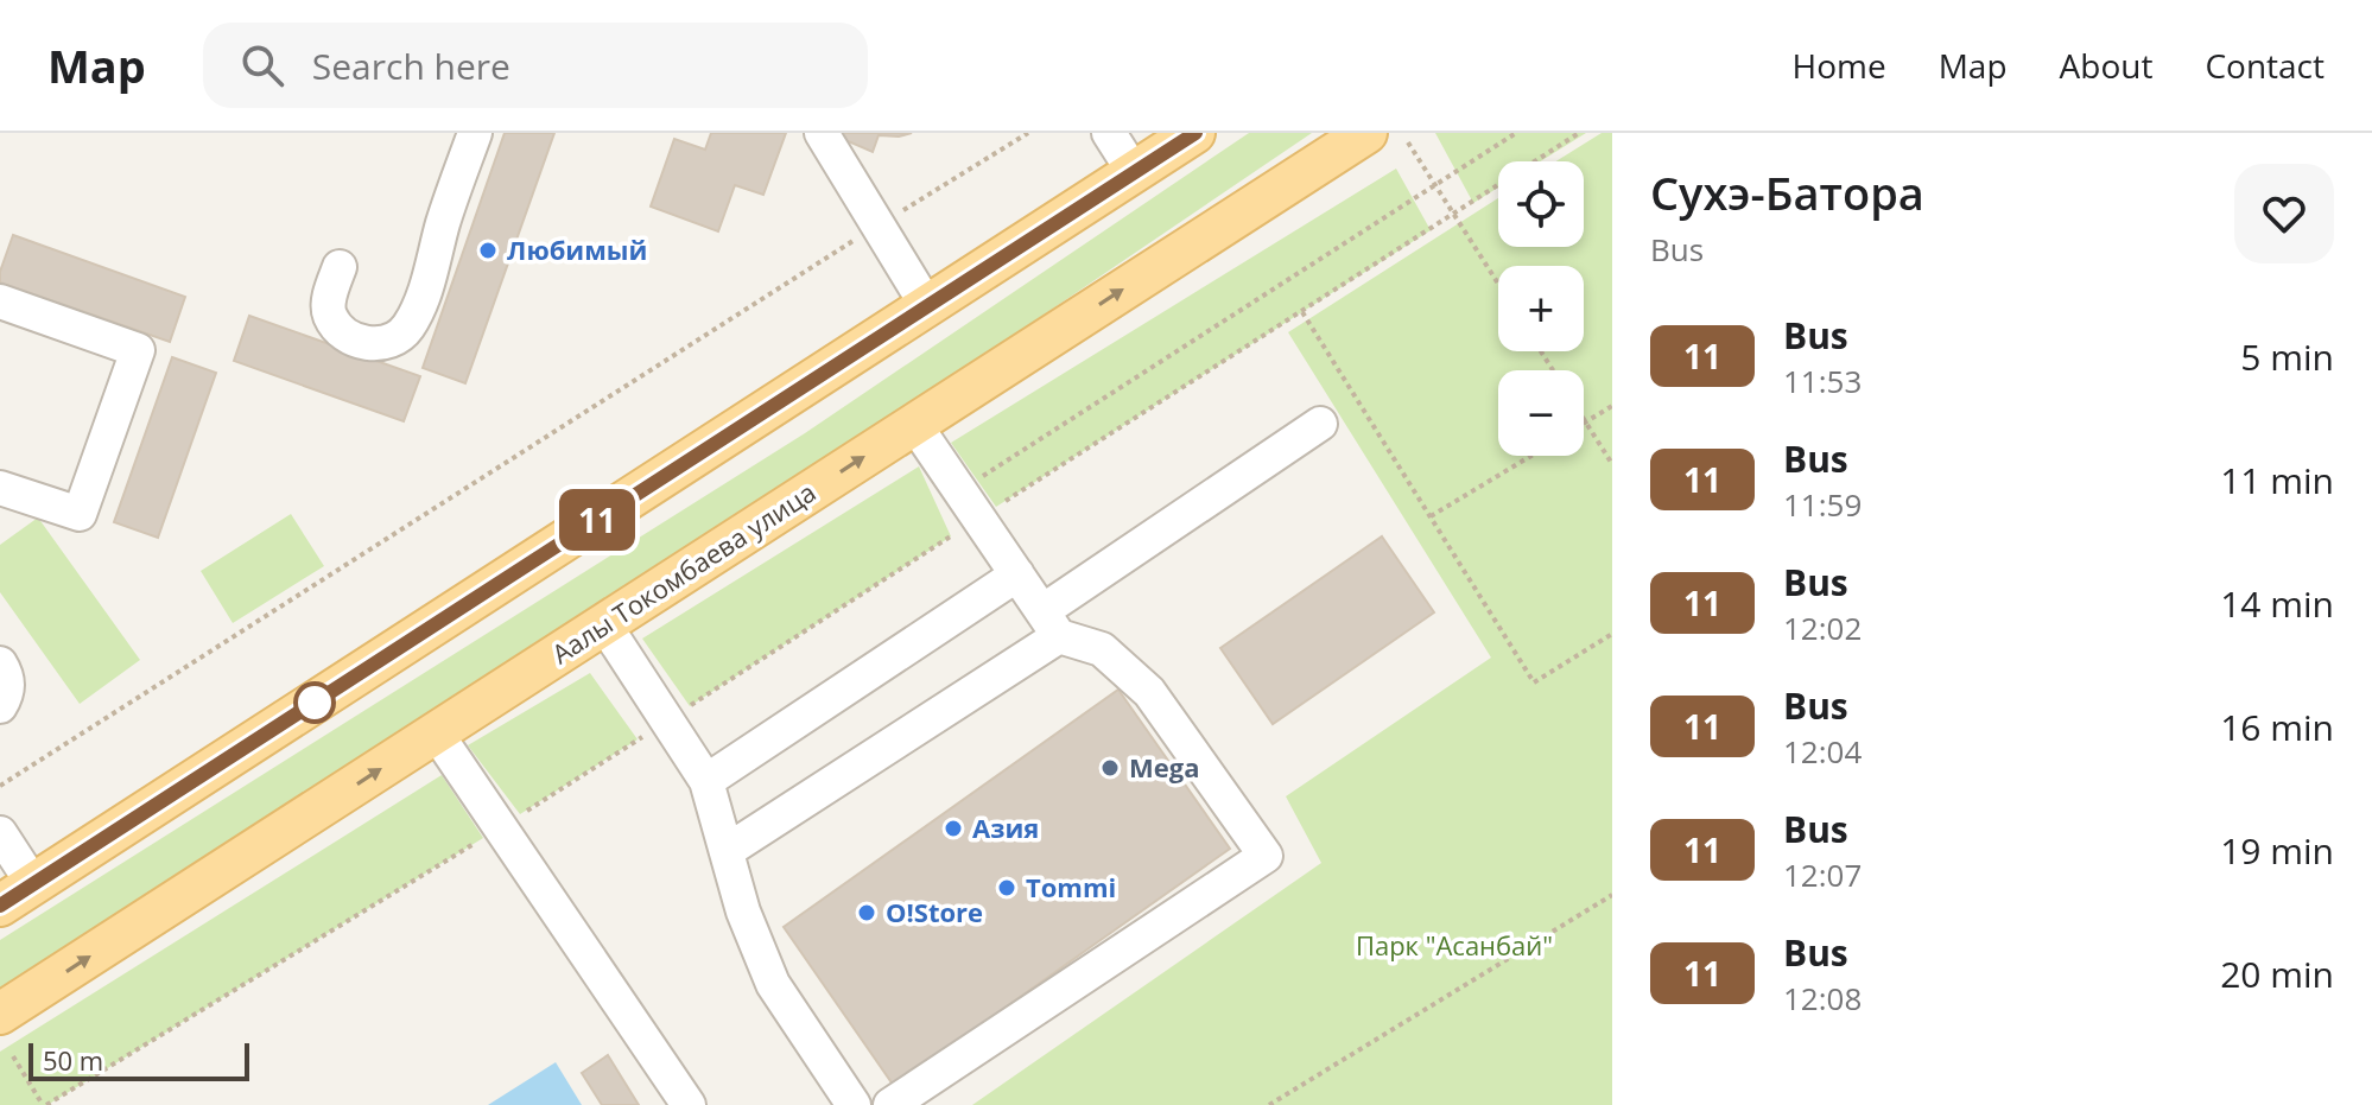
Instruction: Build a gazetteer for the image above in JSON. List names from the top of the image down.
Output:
{
  "streets": {
    "main road": ["Аалы Токомбаева улица"]
  },
  "parks": ["Парк \"Асанбай\""],
  "places": [
    "Любимый",
    "Mega",
    "Азия",
    "Tommi",
    "O!Store"
  ],
  "lines": ["bus line 11"],
  "scale_bar": "50 m",
  "page": {
    "header": "Map",
    "search": "Search here",
    "nav": [
      "Home",
      "Map",
      "About",
      "Contact"
    ],
    "on_map": "11",
    "heading": ["Сухэ-Батора", "Bus"],
    "map_buttons": ["+", "−"],
    "list": [
      {
        "mark": "11",
        "name": "Bus",
        "note": "11:53",
        "value": "5 min"
      },
      {
        "mark": "11",
        "name": "Bus",
        "note": "11:59",
        "value": "11 min"
      },
      {
        "mark": "11",
        "name": "Bus",
        "note": "12:02",
        "value": "14 min"
      },
      {
        "mark": "11",
        "name": "Bus",
        "note": "12:04",
        "value": "16 min"
      },
      {
        "mark": "11",
        "name": "Bus",
        "note": "12:07",
        "value": "19 min"
      },
      {
        "mark": "11",
        "name": "Bus",
        "note": "12:08",
        "value": "20 min"
      }
    ],
    "scale": "50 m"
  }
}
